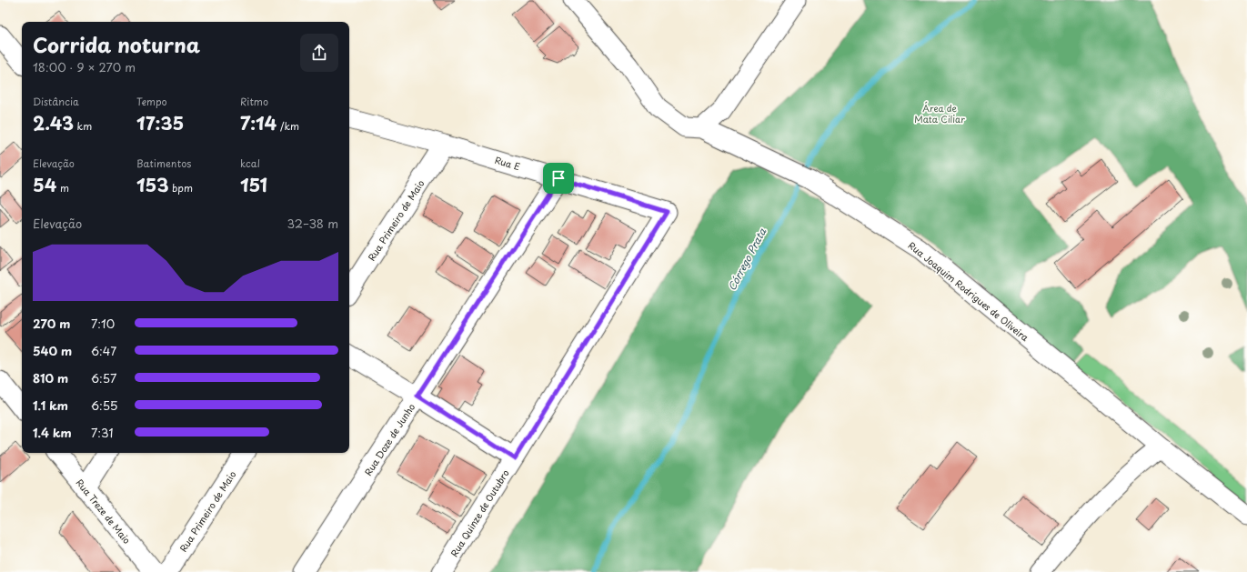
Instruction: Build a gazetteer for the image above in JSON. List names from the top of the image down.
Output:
{
  "streets": {
    "street": [
      "Rua E",
      "Rua Primeiro de Maio",
      "Rua Joaquim Rodrigues de Oliveira",
      "Rua Doze de Junho",
      "Rua Treze de Maio",
      "Rua Quinze de Outubro"
    ]
  },
  "crossings": [
    ["Rua E", "Rua Primeiro de Maio"],
    ["Rua E", "Rua Doze de Junho"],
    ["Rua E", "Rua Quinze de Outubro"]
  ],
  "water": ["Córrego Prata"],
  "parks": ["Área de Mata Ciliar"],
  "page": {
    "heading": ["Corrida noturna", "18:00 · 9 × 270 m"],
    "stats": [
      ["Distância", "2.43 km"],
      ["Tempo", "17:35"],
      ["Ritmo", "7:14 /km"],
      ["Elevação", "54 m"],
      ["Batimentos", "153 bpm"],
      ["kcal", "151"]
    ],
    "chart": ["Elevação", "32–38 m"],
    "list": [
      {
        "name": "270 m",
        "note": "7:10"
      },
      {
        "name": "540 m",
        "note": "6:47"
      },
      {
        "name": "810 m",
        "note": "6:57"
      },
      {
        "name": "1.1 km",
        "note": "6:55"
      },
      {
        "name": "1.4 km",
        "note": "7:31"
      }
    ]
  }
}
